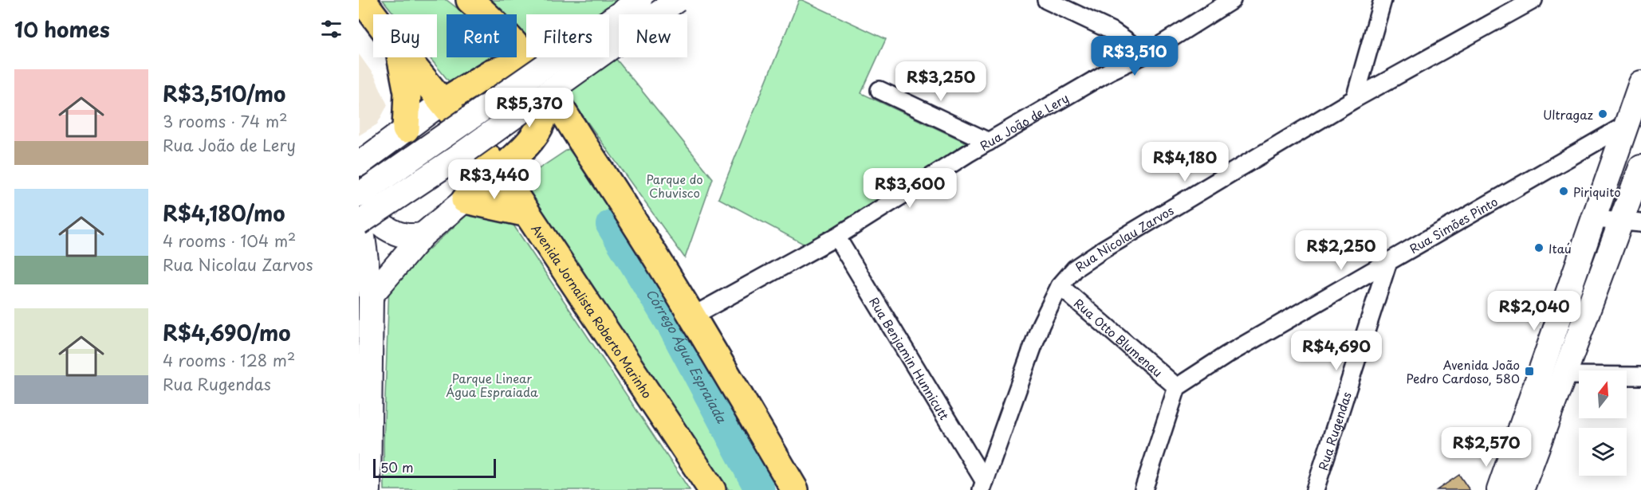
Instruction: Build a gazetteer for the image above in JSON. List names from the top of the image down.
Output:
{
  "streets": {
    "main road": ["Avenida Jornalista Roberto Marinho"],
    "street": [
      "Rua João de Lery",
      "Rua Simões Pinto",
      "Rua Nicolau Zarvos",
      "Rua Otto Blumenau",
      "Rua Benjamin Hunnicutt",
      "Rua Rugendas"
    ]
  },
  "crossings": [
    ["Rua João de Lery", "Rua Benjamin Hunnicutt"],
    ["Rua Simões Pinto", "Rua Otto Blumenau"],
    ["Rua Simões Pinto", "Rua Rugendas"],
    ["Rua Nicolau Zarvos", "Rua Otto Blumenau"],
    ["Rua Nicolau Zarvos", "Rua Benjamin Hunnicutt"]
  ],
  "water": ["Córrego Água Espraiada"],
  "parks": ["Parque do Chuvisco", "Parque Linear Água Espraiada"],
  "places": {
    "other": ["Ultragaz", "Piriquito", "Itaú"],
    "transit": ["Avenida João Pedro Cardoso, 580"]
  },
  "scale_bar": "50 m",
  "north": "top",
  "page": {
    "heading": "10 homes",
    "chip": [
      "Buy",
      "Rent",
      "Filters",
      "New"
    ],
    "price": [
      "R$3,510",
      "R$3,250",
      "R$5,370",
      "R$4,180",
      "R$3,440",
      "R$3,600",
      "R$2,250",
      "R$2,040",
      "R$4,690",
      "R$2,570"
    ],
    "list": [
      {
        "name": "R$3,510/mo",
        "note": "3 rooms · 74 m² · Rua João de Lery"
      },
      {
        "name": "R$4,180/mo",
        "note": "4 rooms · 104 m² · Rua Nicolau Zarvos"
      },
      {
        "name": "R$4,690/mo",
        "note": "4 rooms · 128 m² · Rua Rugendas"
      }
    ],
    "scale": "50 m"
  }
}
